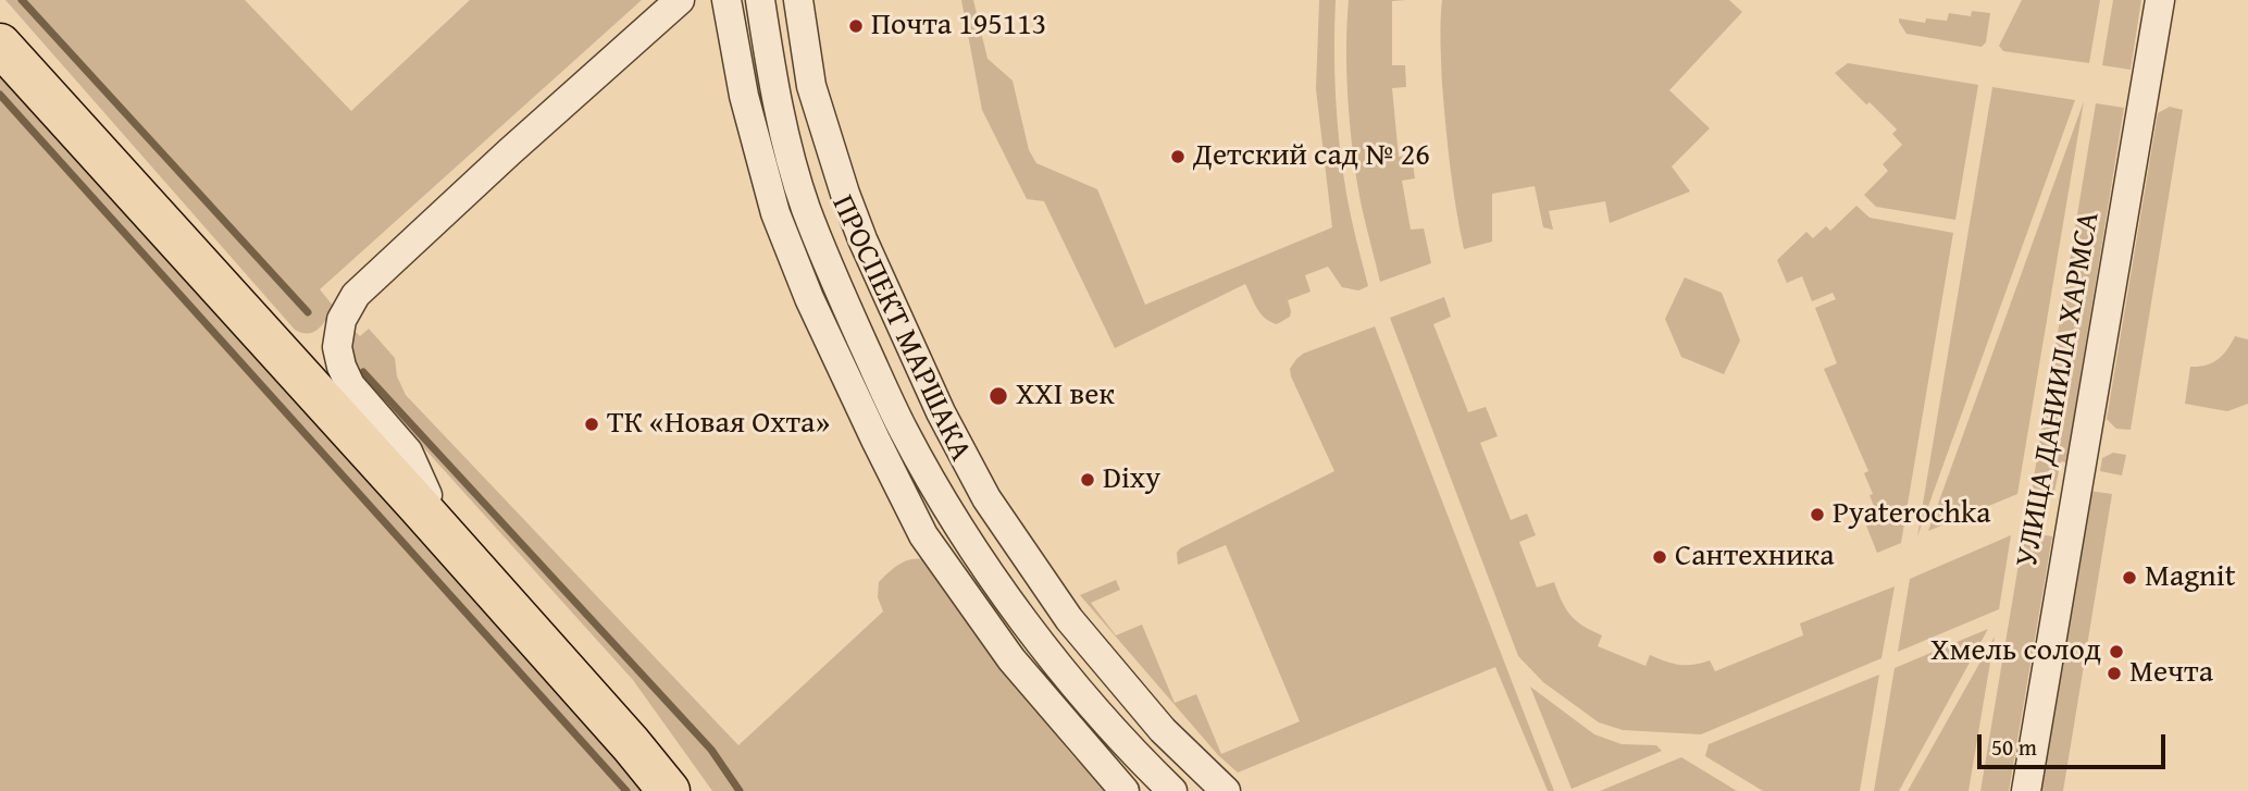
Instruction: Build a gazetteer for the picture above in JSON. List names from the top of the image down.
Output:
{
  "streets": {
    "street": ["ПРОСПЕКТ МАРШАКА", "УЛИЦА ДАНИИЛА ХАРМСА"]
  },
  "places": [
    "Почта 195113",
    "Детский сад № 26",
    "XXI век",
    "ТК «Новая Охта»",
    "Dixy",
    "Pyaterochka",
    "Сантехника",
    "Magnit",
    "Хмель солод",
    "Мечта"
  ],
  "scale_bar": "50 m"
}
